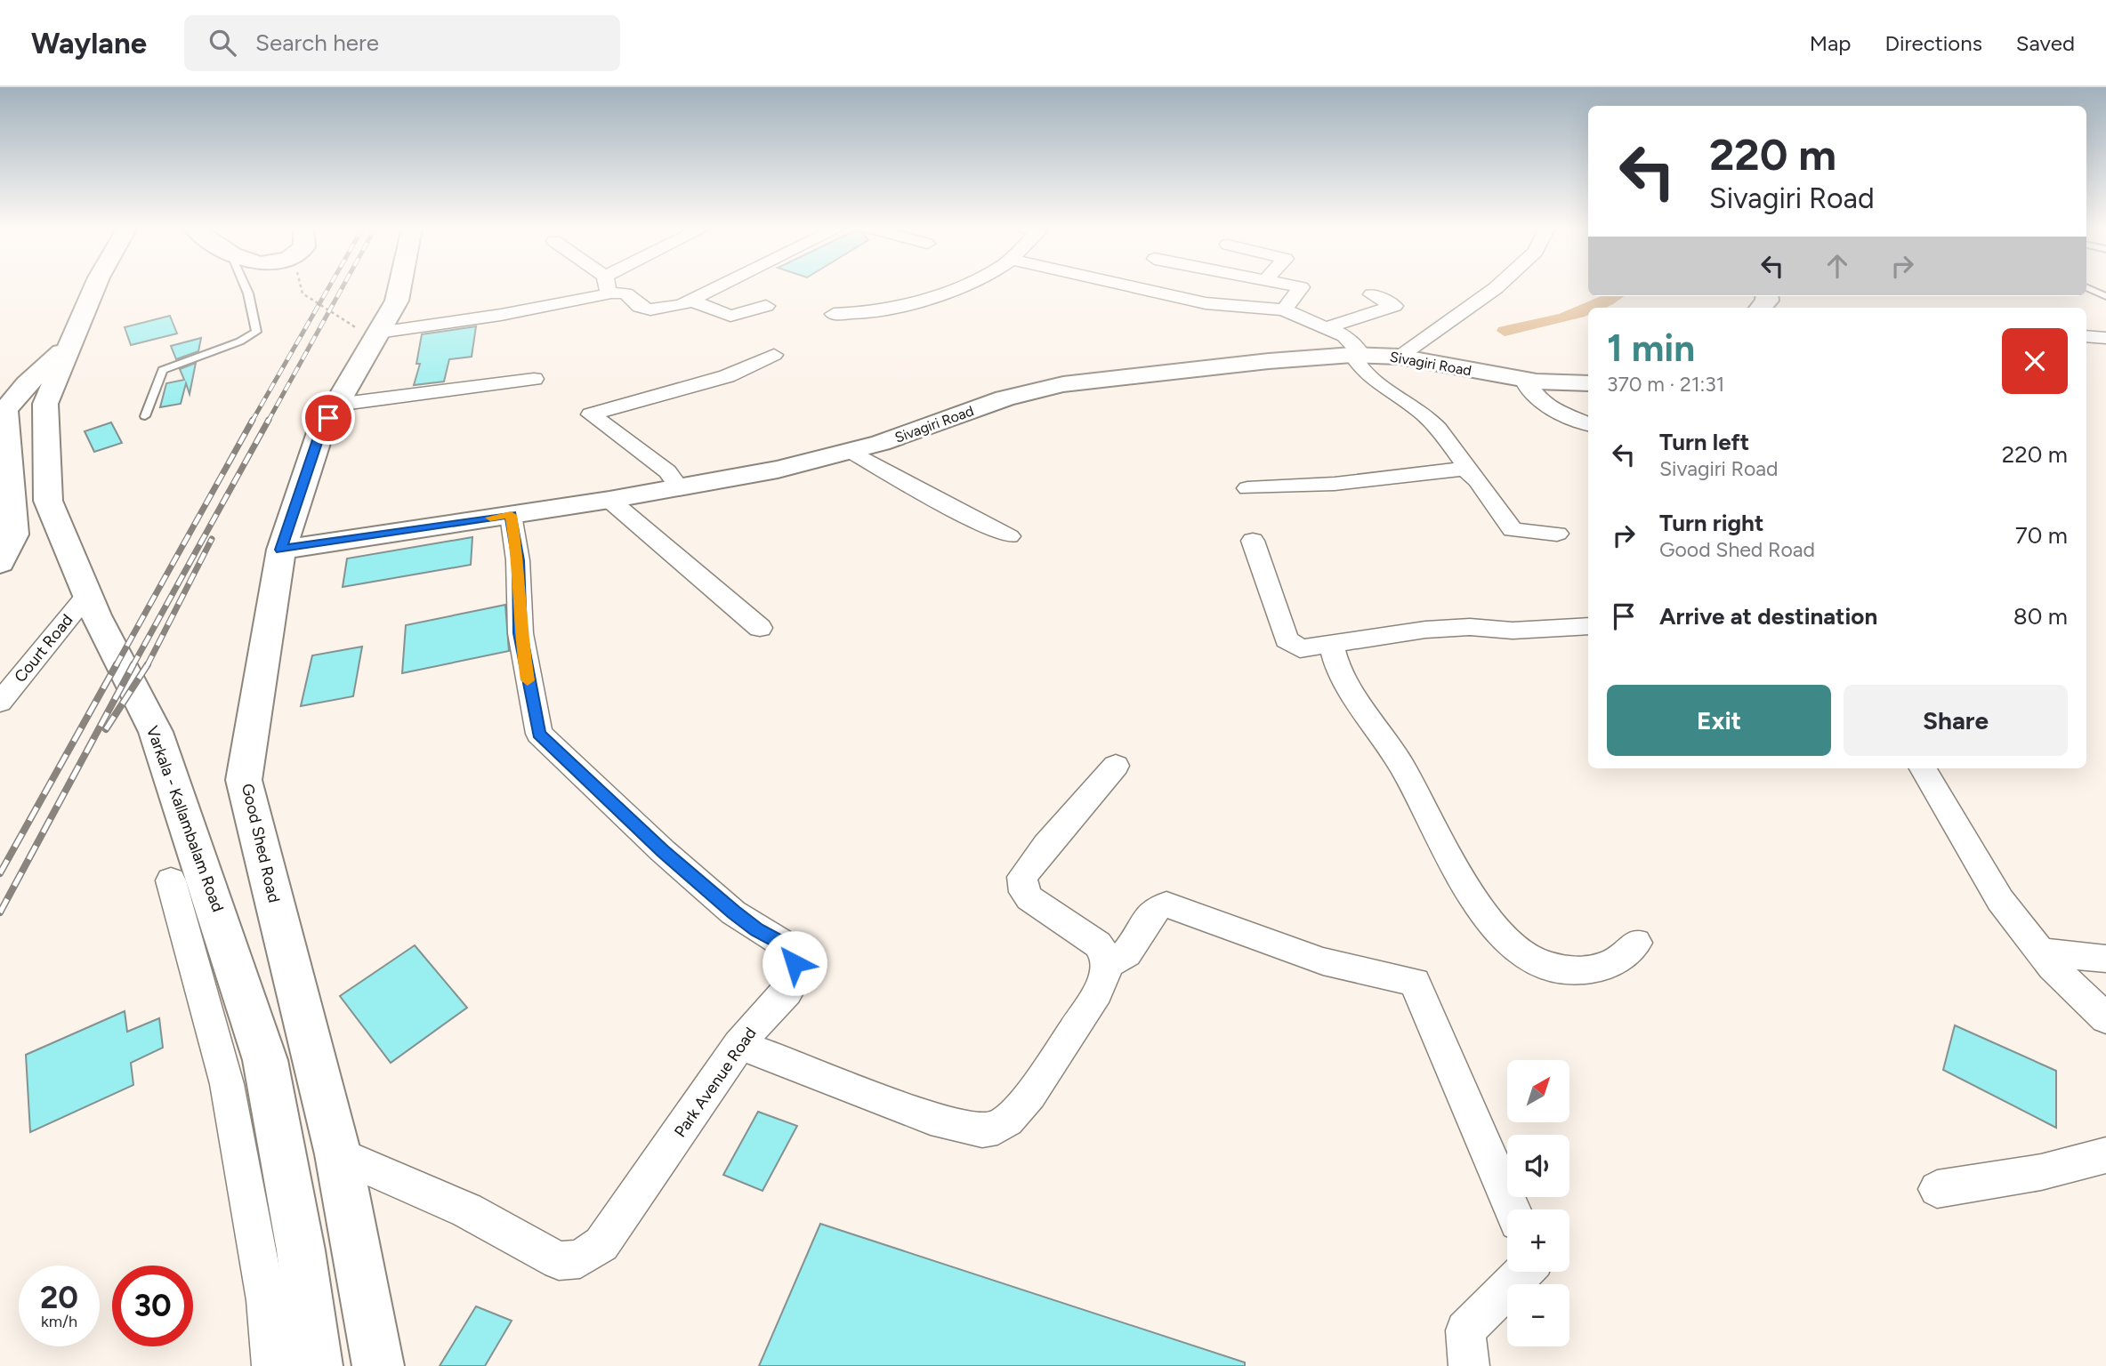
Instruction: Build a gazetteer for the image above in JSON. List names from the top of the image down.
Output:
{
  "streets": {
    "main road": ["Sivagiri Road", "Varkala - Kallambalam Road", "Good Shed Road"],
    "street": ["Court Road", "Park Avenue Road"]
  },
  "crossings": [
    ["Sivagiri Road", "Good Shed Road"],
    ["Sivagiri Road", "Park Avenue Road"],
    ["Court Road", "Varkala - Kallambalam Road"],
    ["Good Shed Road", "Park Avenue Road"]
  ],
  "north": "top right",
  "page": {
    "header": "Waylane",
    "search": "Search here",
    "nav": ["Map", "Directions", "Saved"],
    "turn": ["220 m", "Sivagiri Road"],
    "heading": ["1 min", "370 m · 21:31"],
    "list": [
      {
        "name": "Turn left",
        "note": "Sivagiri Road",
        "value": "220 m"
      },
      {
        "name": "Turn right",
        "note": "Good Shed Road",
        "value": "70 m"
      },
      {
        "name": "Arrive at destination",
        "value": "80 m"
      }
    ],
    "buttons": ["Exit", "Share"],
    "map_buttons": ["+", "−"],
    "speed": "20 km/h",
    "limit": "30"
  }
}
